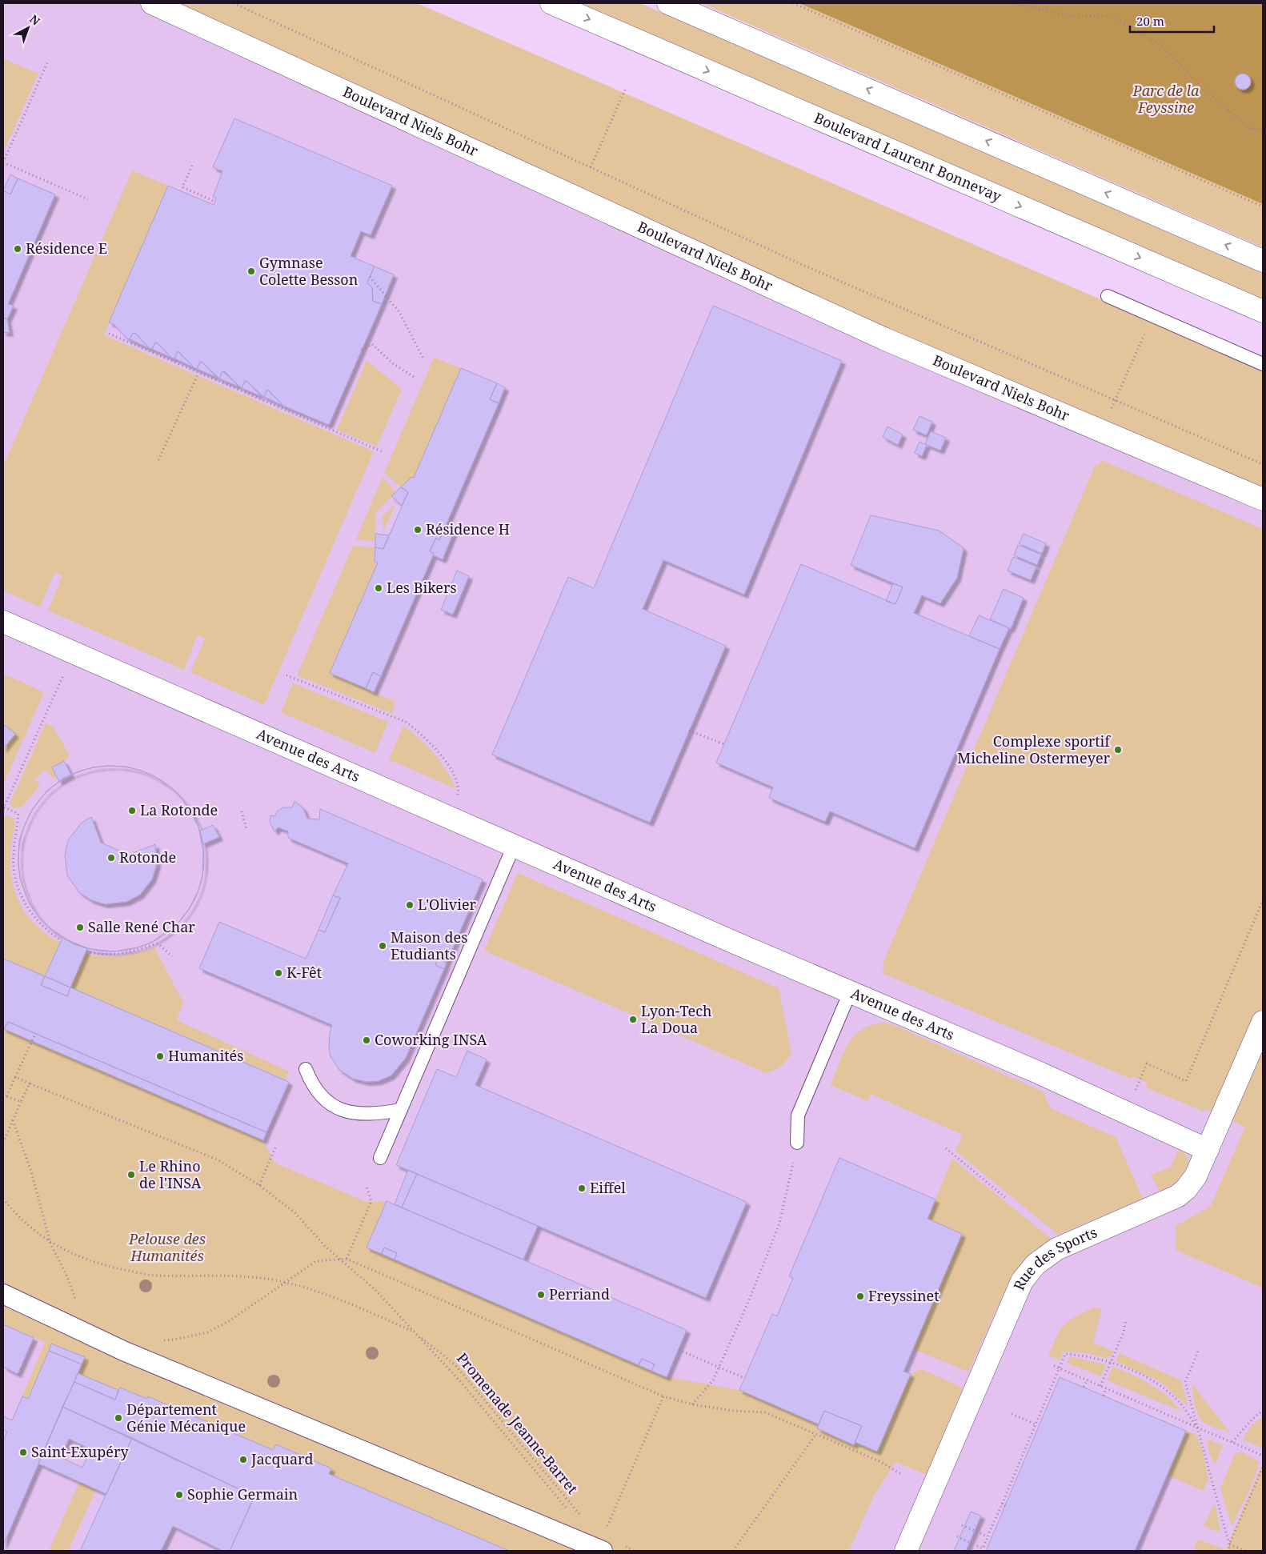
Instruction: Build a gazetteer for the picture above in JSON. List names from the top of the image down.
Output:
{
  "streets": {
    "street": [
      "Boulevard Niels Bohr",
      "Boulevard Laurent Bonnevay",
      "Avenue des Arts",
      "Rue des Sports"
    ],
    "path": ["Promenade Jeanne-Barret"]
  },
  "crossings": [
    ["Avenue des Arts", "Rue des Sports"]
  ],
  "parks": ["Parc de la Feyssine", "Pelouse des Humanités"],
  "places": [
    "Résidence E",
    "Gymnase Colette Besson",
    "Résidence H",
    "Les Bikers",
    "Complexe sportif Micheline Ostermeyer",
    "La Rotonde",
    "Rotonde",
    "L'Olivier",
    "Salle René Char",
    "Maison des Etudiants",
    "K-Fêt",
    "Lyon-Tech La Doua",
    "Coworking INSA",
    "Humanités",
    "Le Rhino de l'INSA",
    "Eiffel",
    "Perriand",
    "Freyssinet",
    "Département Génie Mécanique",
    "Saint-Exupéry",
    "Jacquard",
    "Sophie Germain"
  ],
  "scale_bar": "20 m",
  "north": "top right"
}
